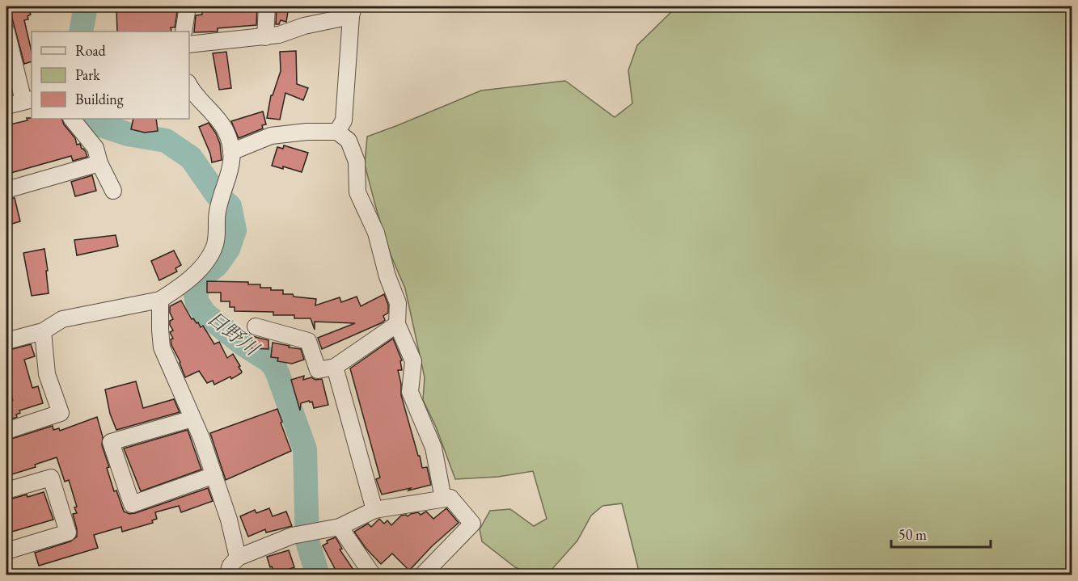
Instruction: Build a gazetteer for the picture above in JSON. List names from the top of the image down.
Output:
{
  "water": ["日野川"],
  "legend": ["Road", "Park", "Building"],
  "scale_bar": "50 m"
}
